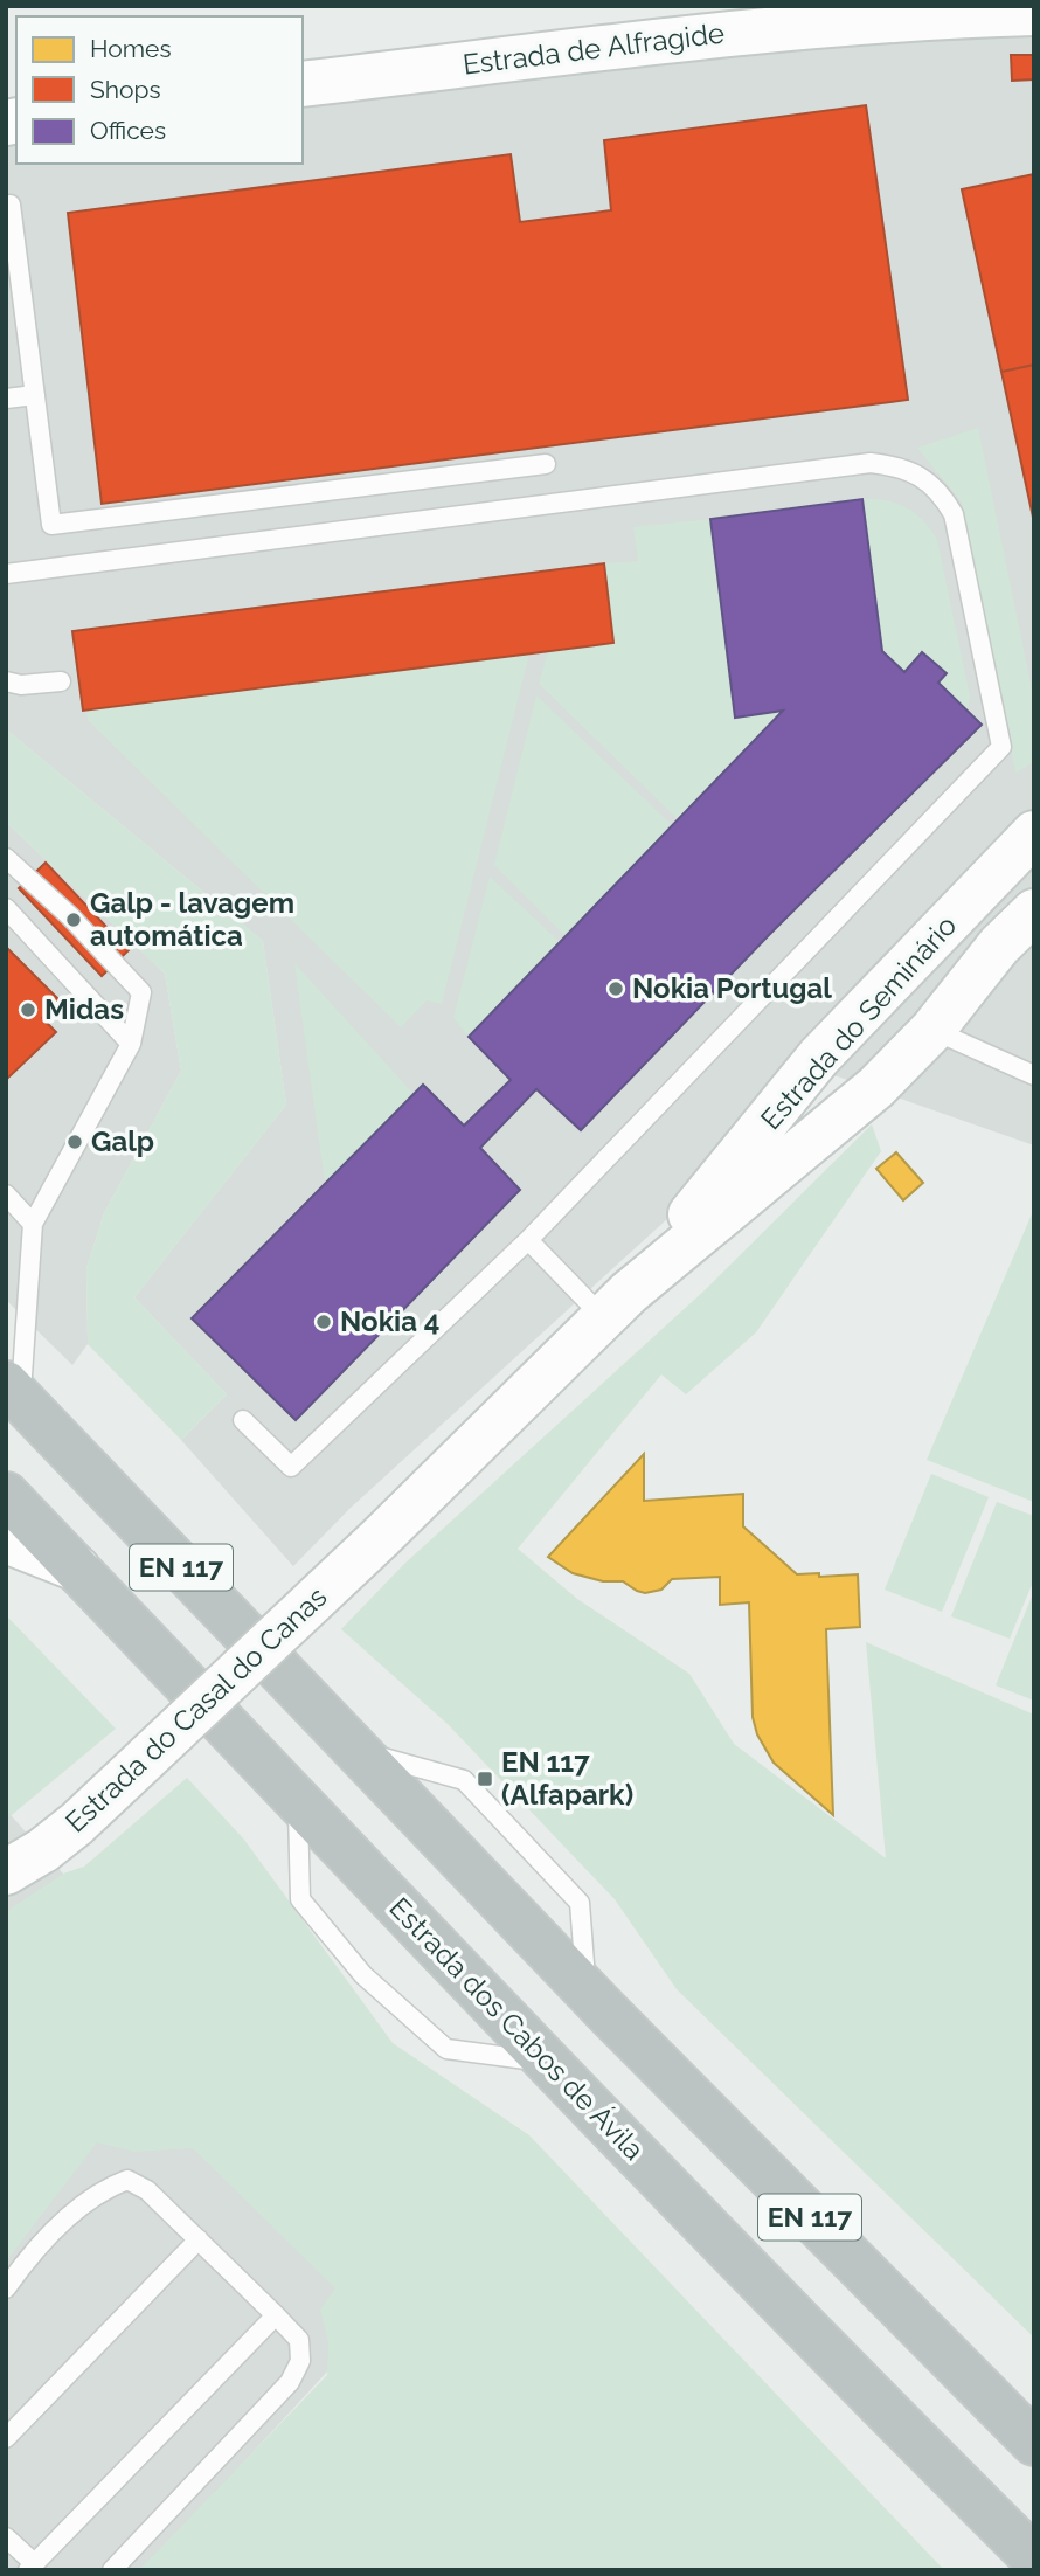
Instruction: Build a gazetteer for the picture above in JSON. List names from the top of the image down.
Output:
{
  "streets": {
    "highway": ["EN 117", "Estrada dos Cabos de Ávila"],
    "street": ["Estrada de Alfragide", "Estrada do Seminário", "Estrada do Casal do Canas"]
  },
  "crossings": [
    ["Estrada do Seminário", "Estrada do Casal do Canas"]
  ],
  "places": {
    "other": [
      "Galp - lavagem automática",
      "Nokia Portugal",
      "Midas",
      "Galp",
      "Nokia 4"
    ],
    "transit": ["EN 117 (Alfapark)"]
  },
  "legend": ["Homes", "Shops", "Offices"]
}
